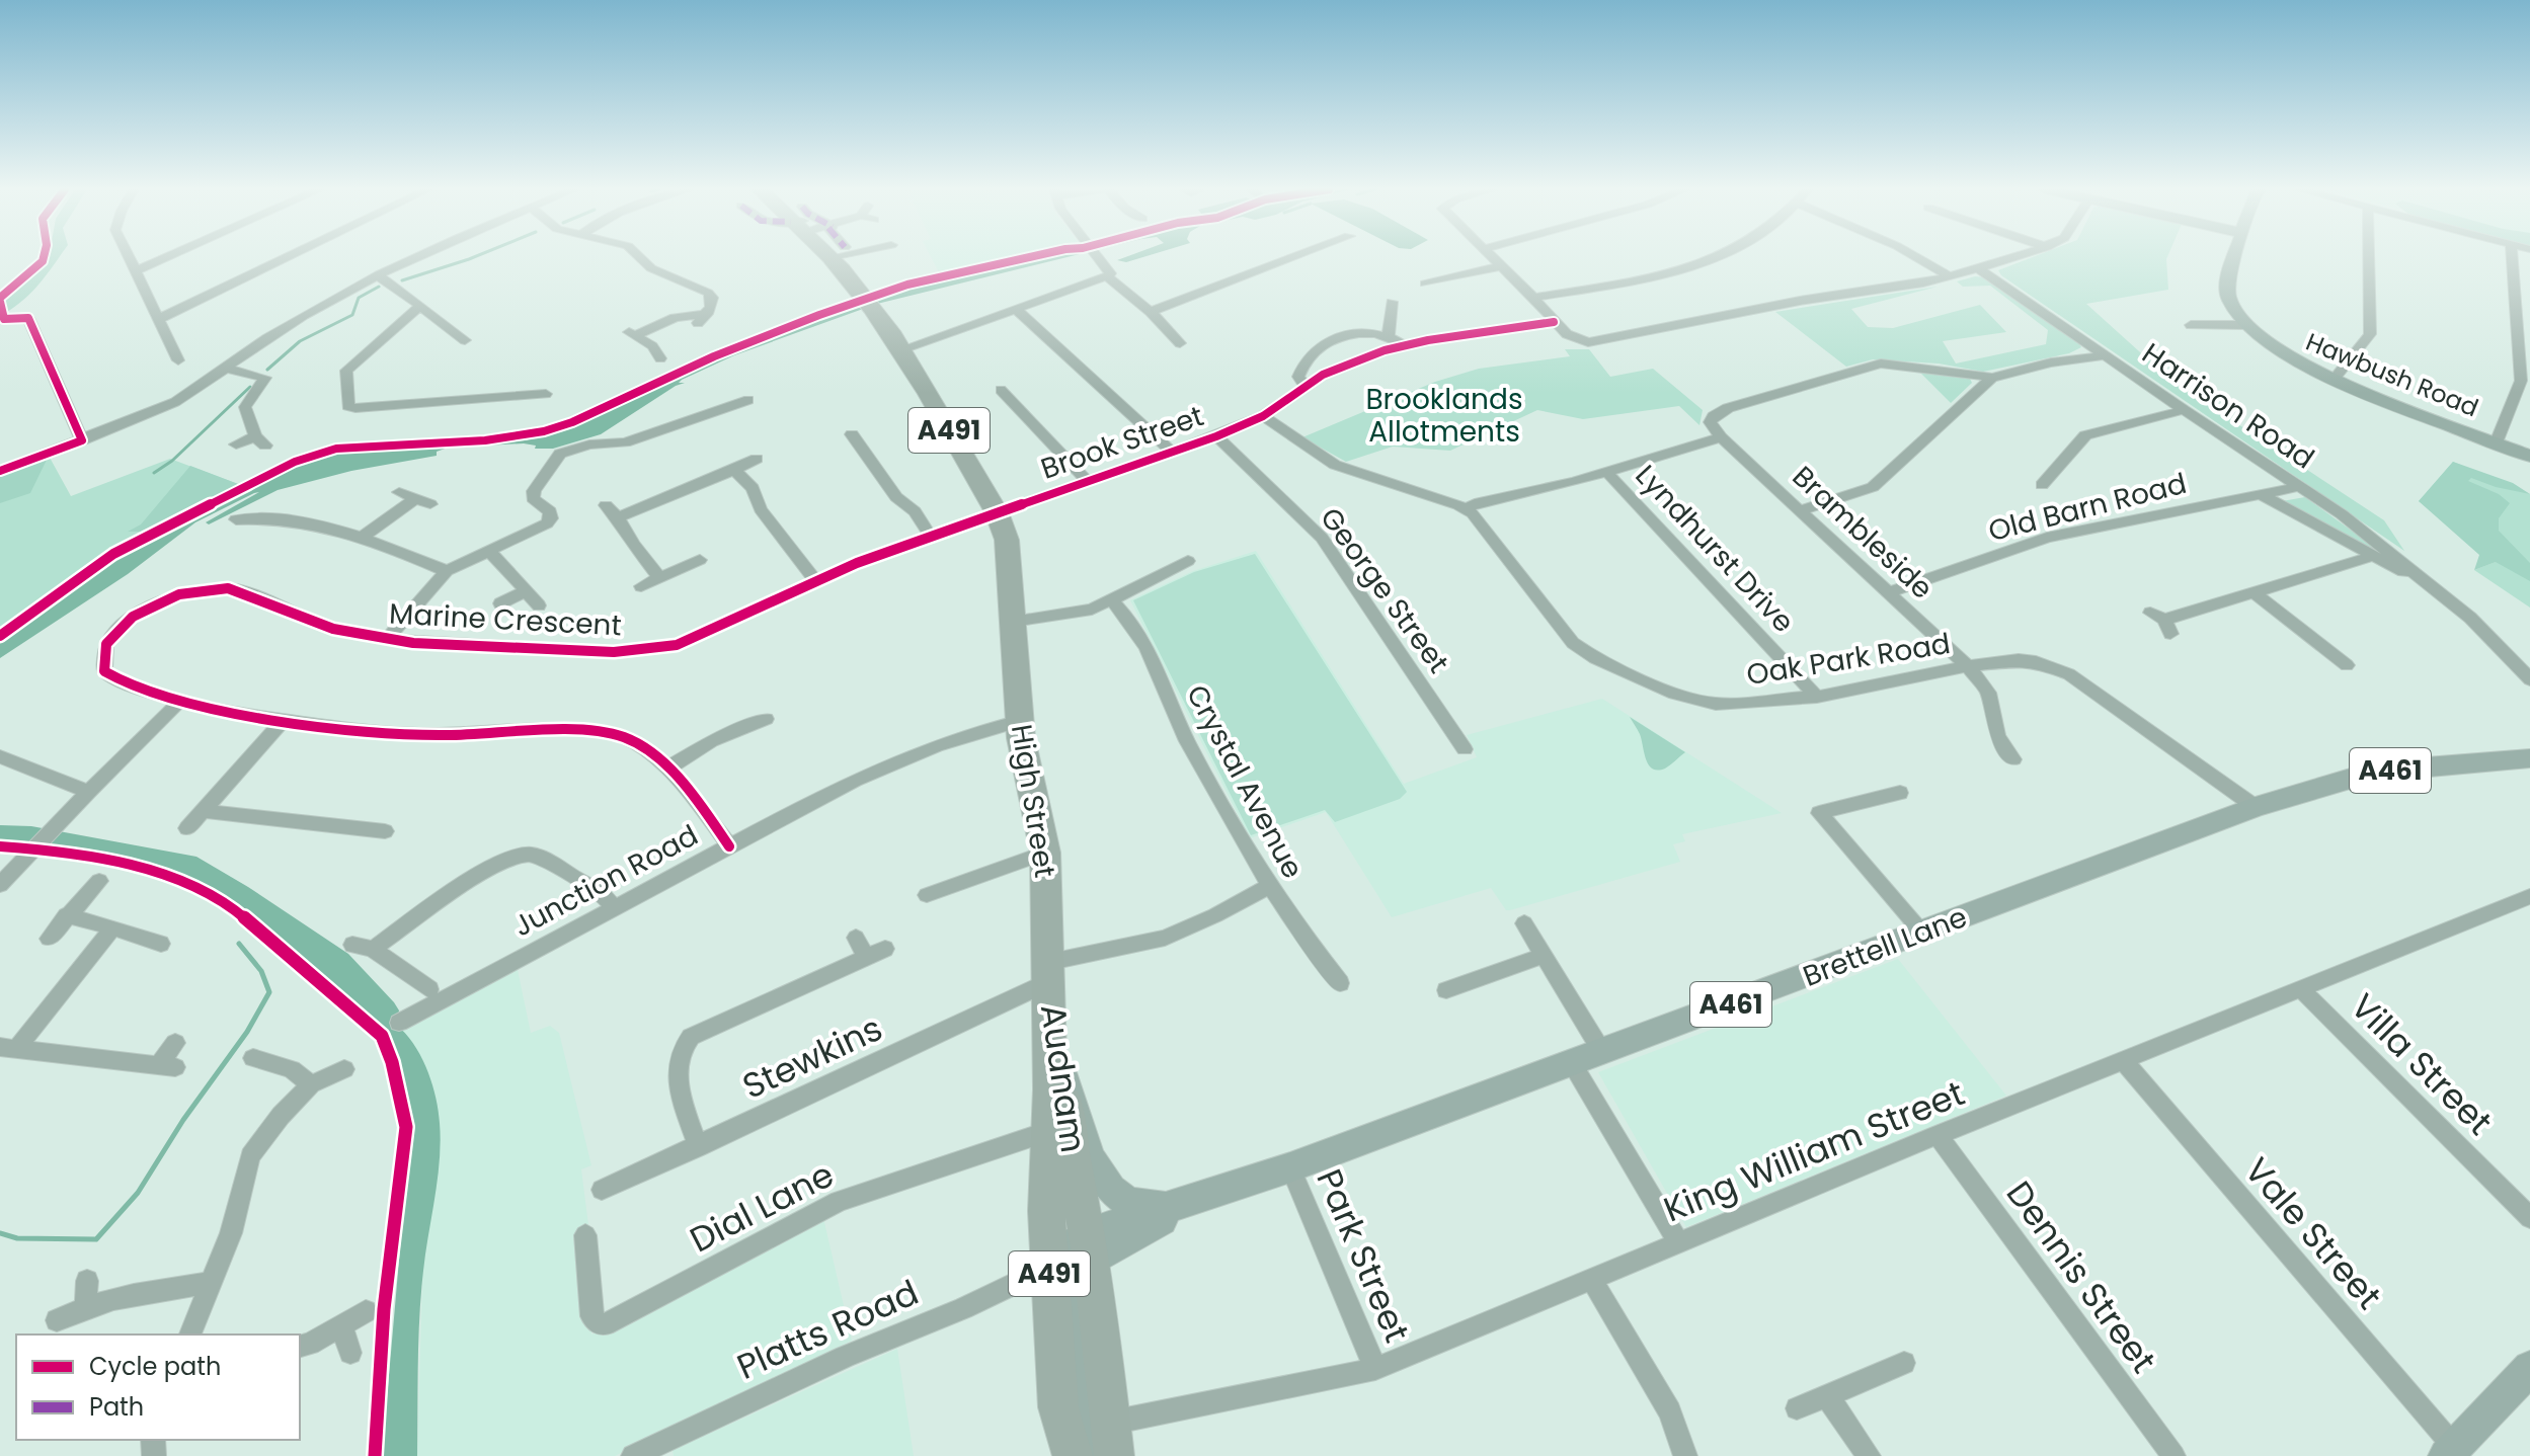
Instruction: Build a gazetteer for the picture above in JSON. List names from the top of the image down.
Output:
{
  "streets": {
    "highway": ["A491", "High Street", "Audnam"],
    "main road": ["A461", "Brettell Lane"],
    "street": [
      "Hawbush Road",
      "Harrison Road",
      "Brook Street",
      "Old Barn Road",
      "Brambleside",
      "Lyndhurst Drive",
      "George Street",
      "Marine Crescent",
      "Oak Park Road",
      "Crystal Avenue",
      "Junction Road",
      "Stewkins",
      "Villa Street",
      "King William Street",
      "Dial Lane",
      "Vale Street",
      "Park Street",
      "Dennis Street",
      "Platts Road"
    ]
  },
  "crossings": [
    ["Harrison Road", "Old Barn Road"],
    ["A491", "Brook Street"],
    ["A491", "Marine Crescent"],
    ["A491", "High Street"],
    ["Brook Street", "George Street"],
    ["Brook Street", "Marine Crescent"],
    ["Old Barn Road", "Brambleside"],
    ["Brambleside", "Oak Park Road"],
    ["Lyndhurst Drive", "Oak Park Road"],
    ["Oak Park Road", "Brettell Lane"],
    ["Crystal Avenue", "Stewkins"],
    ["High Street", "Junction Road"],
    ["High Street", "Stewkins"],
    ["High Street", "Audnam"],
    ["Brettell Lane", "Audnam"],
    ["Brettell Lane", "Park Street"],
    ["Brettell Lane", "Platts Road"],
    ["Stewkins", "Audnam"],
    ["Villa Street", "King William Street"],
    ["Audnam", "King William Street"],
    ["Audnam", "Dial Lane"],
    ["Audnam", "Platts Road"],
    ["King William Street", "Vale Street"],
    ["King William Street", "Park Street"],
    ["King William Street", "Dennis Street"]
  ],
  "parks": ["Brooklands Allotments"],
  "legend": ["Cycle path", "Path"]
}
